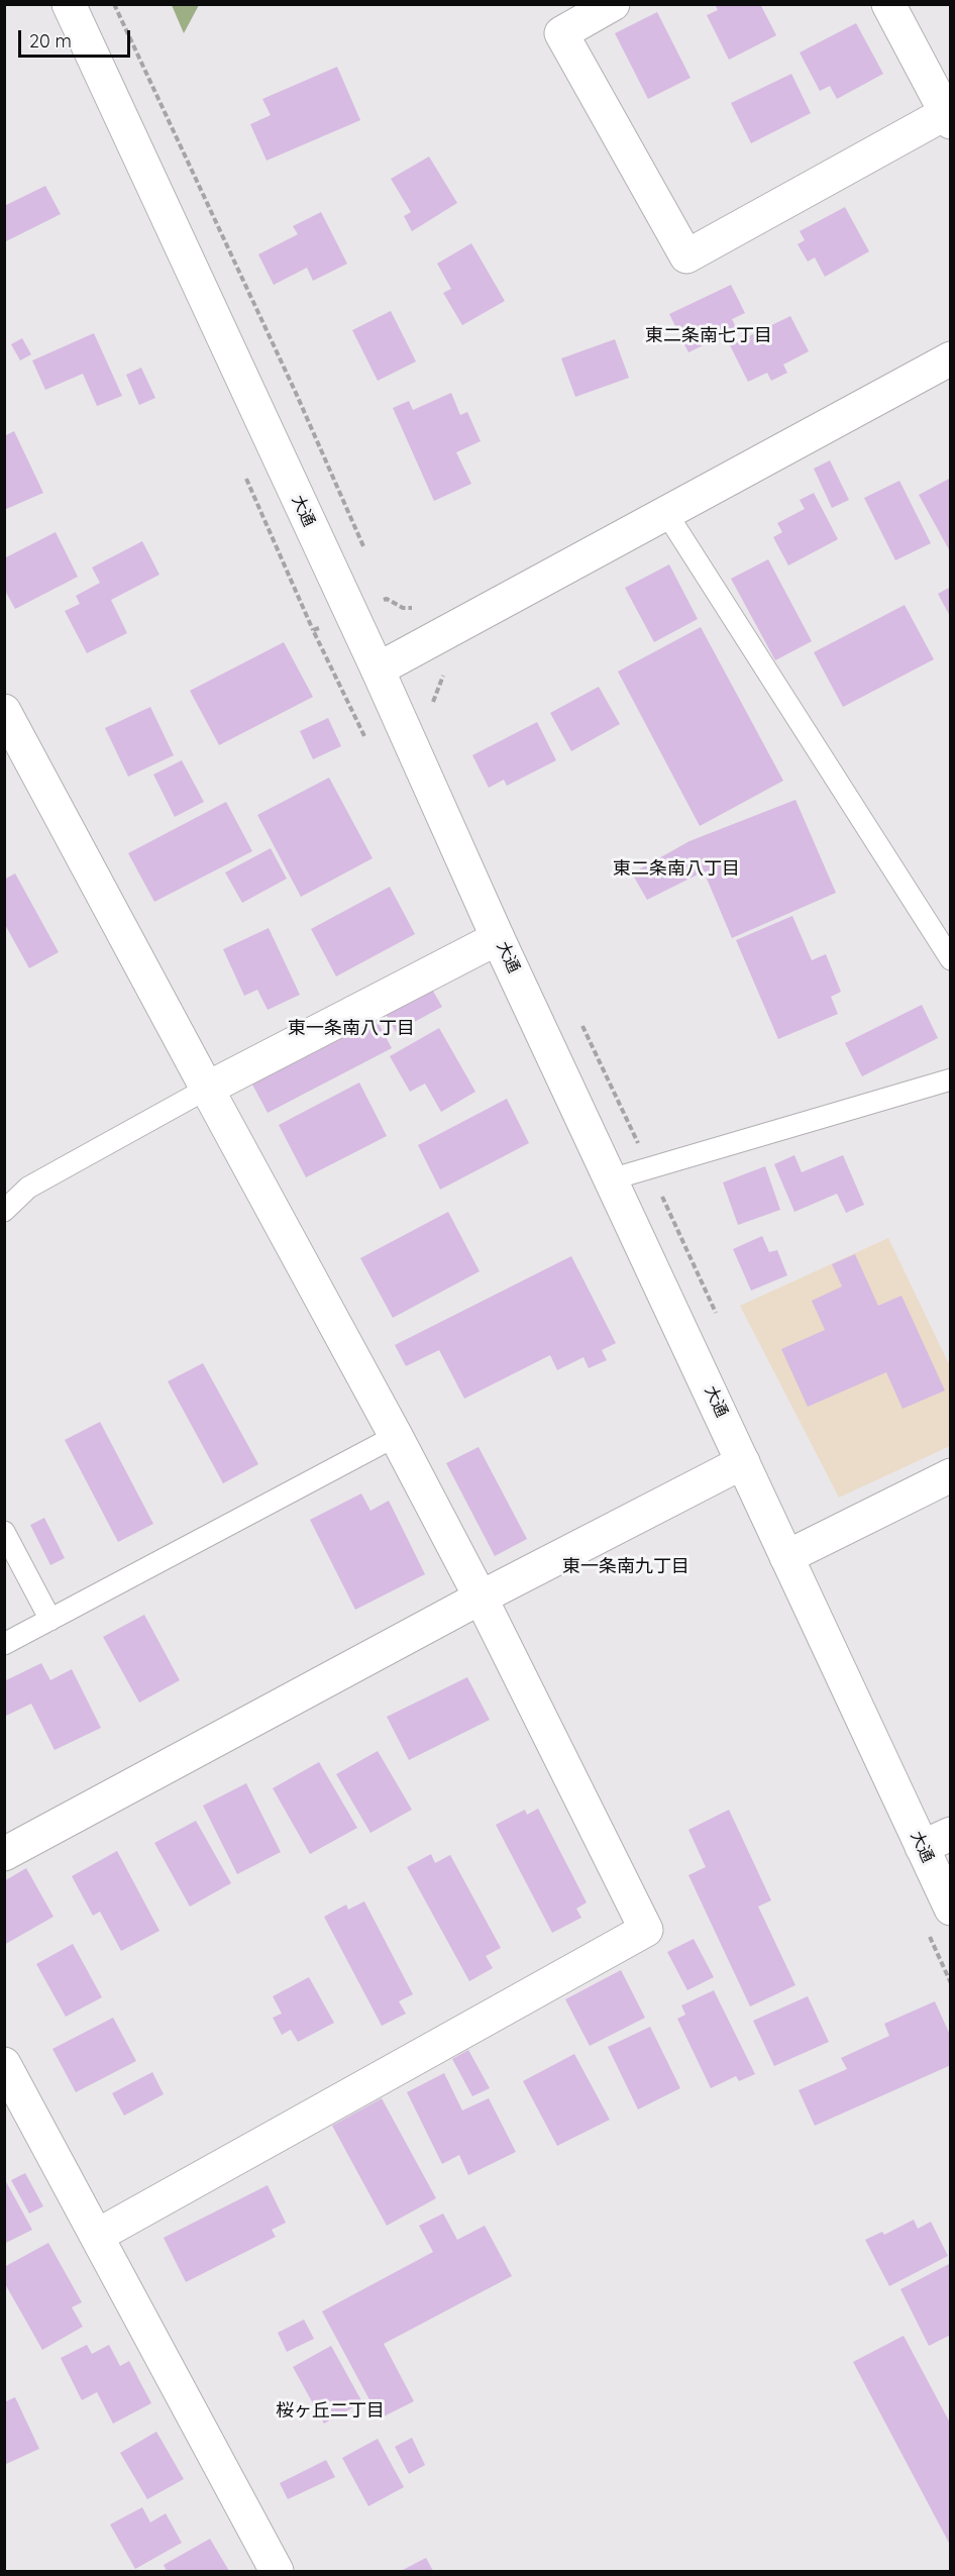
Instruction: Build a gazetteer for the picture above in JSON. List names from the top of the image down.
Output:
{
  "streets": {
    "street": ["大通"]
  },
  "districts": [
    "東二条南七丁目",
    "東二条南八丁目",
    "東一条南八丁目",
    "東一条南九丁目",
    "桜ヶ丘二丁目"
  ],
  "scale_bar": "20 m"
}
